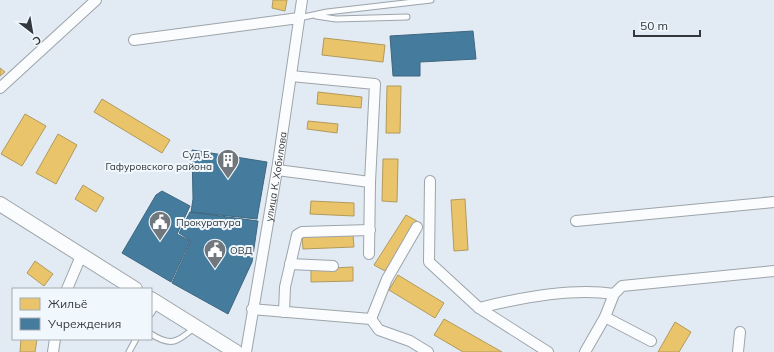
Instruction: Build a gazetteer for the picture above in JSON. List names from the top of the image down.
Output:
{
  "streets": {
    "street": ["улица К. Хобилова"]
  },
  "places": {
    "building": ["Суд Б. Гафуровского района"],
    "public building": ["Прокуратура", "ОВД"]
  },
  "legend": ["Жильё", "Учреждения"],
  "scale_bar": "50 m",
  "north": "bottom right"
}
